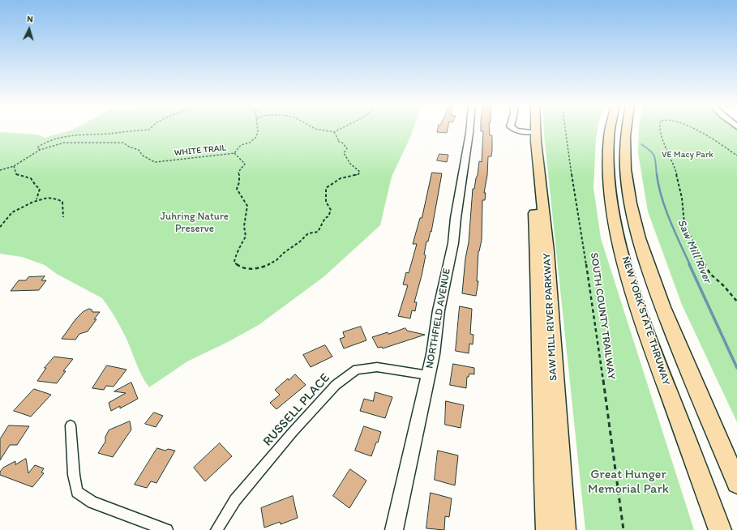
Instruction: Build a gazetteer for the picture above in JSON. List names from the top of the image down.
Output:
{
  "streets": {
    "highway": ["SAW MILL RIVER PARKWAY", "NEW YORK STATE THRUWAY"],
    "street": ["NORTHFIELD AVENUE", "RUSSELL PLACE"],
    "path": ["WHITE TRAIL", "SOUTH COUNTY TRAILWAY"]
  },
  "crossings": [
    ["NORTHFIELD AVENUE", "RUSSELL PLACE"]
  ],
  "water": ["Saw Mill River"],
  "parks": ["VE Macy Park", "Juhring Nature Preserve", "Great Hunger Memorial Park"],
  "north": "top"
}
